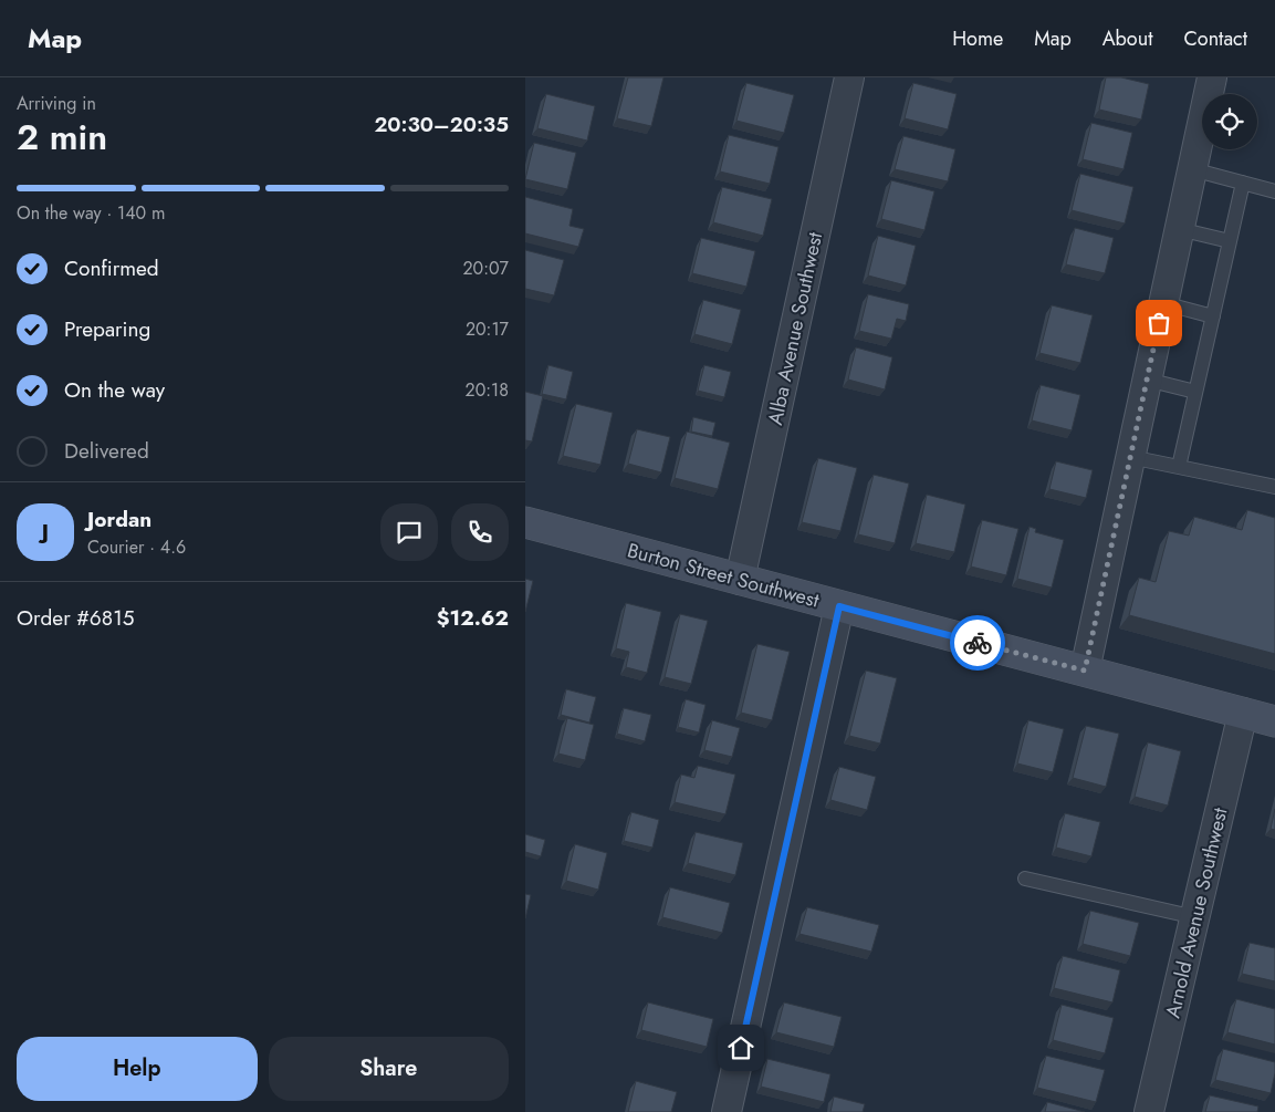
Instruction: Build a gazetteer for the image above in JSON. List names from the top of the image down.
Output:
{
  "streets": {
    "main road": ["Burton Street Southwest"],
    "street": ["Alba Avenue Southwest", "Arnold Avenue Southwest"]
  },
  "crossings": [
    ["Alba Avenue Southwest", "Burton Street Southwest"],
    ["Burton Street Southwest", "Arnold Avenue Southwest"]
  ],
  "page": {
    "header": "Map",
    "nav": [
      "Home",
      "Map",
      "About",
      "Contact"
    ],
    "heading": ["2 min", "Arriving in", "20:30–20:35"],
    "panel": [
      "Jordan",
      "Courier · 4.6",
      "Order #6815",
      "$12.62"
    ],
    "bar": "On the way · 140 m",
    "list": [
      ["Confirmed", "20:07"],
      ["Preparing", "20:17"],
      ["On the way", "20:18"],
      "Delivered"
    ],
    "round": "J",
    "buttons": ["Help", "Share"]
  }
}
